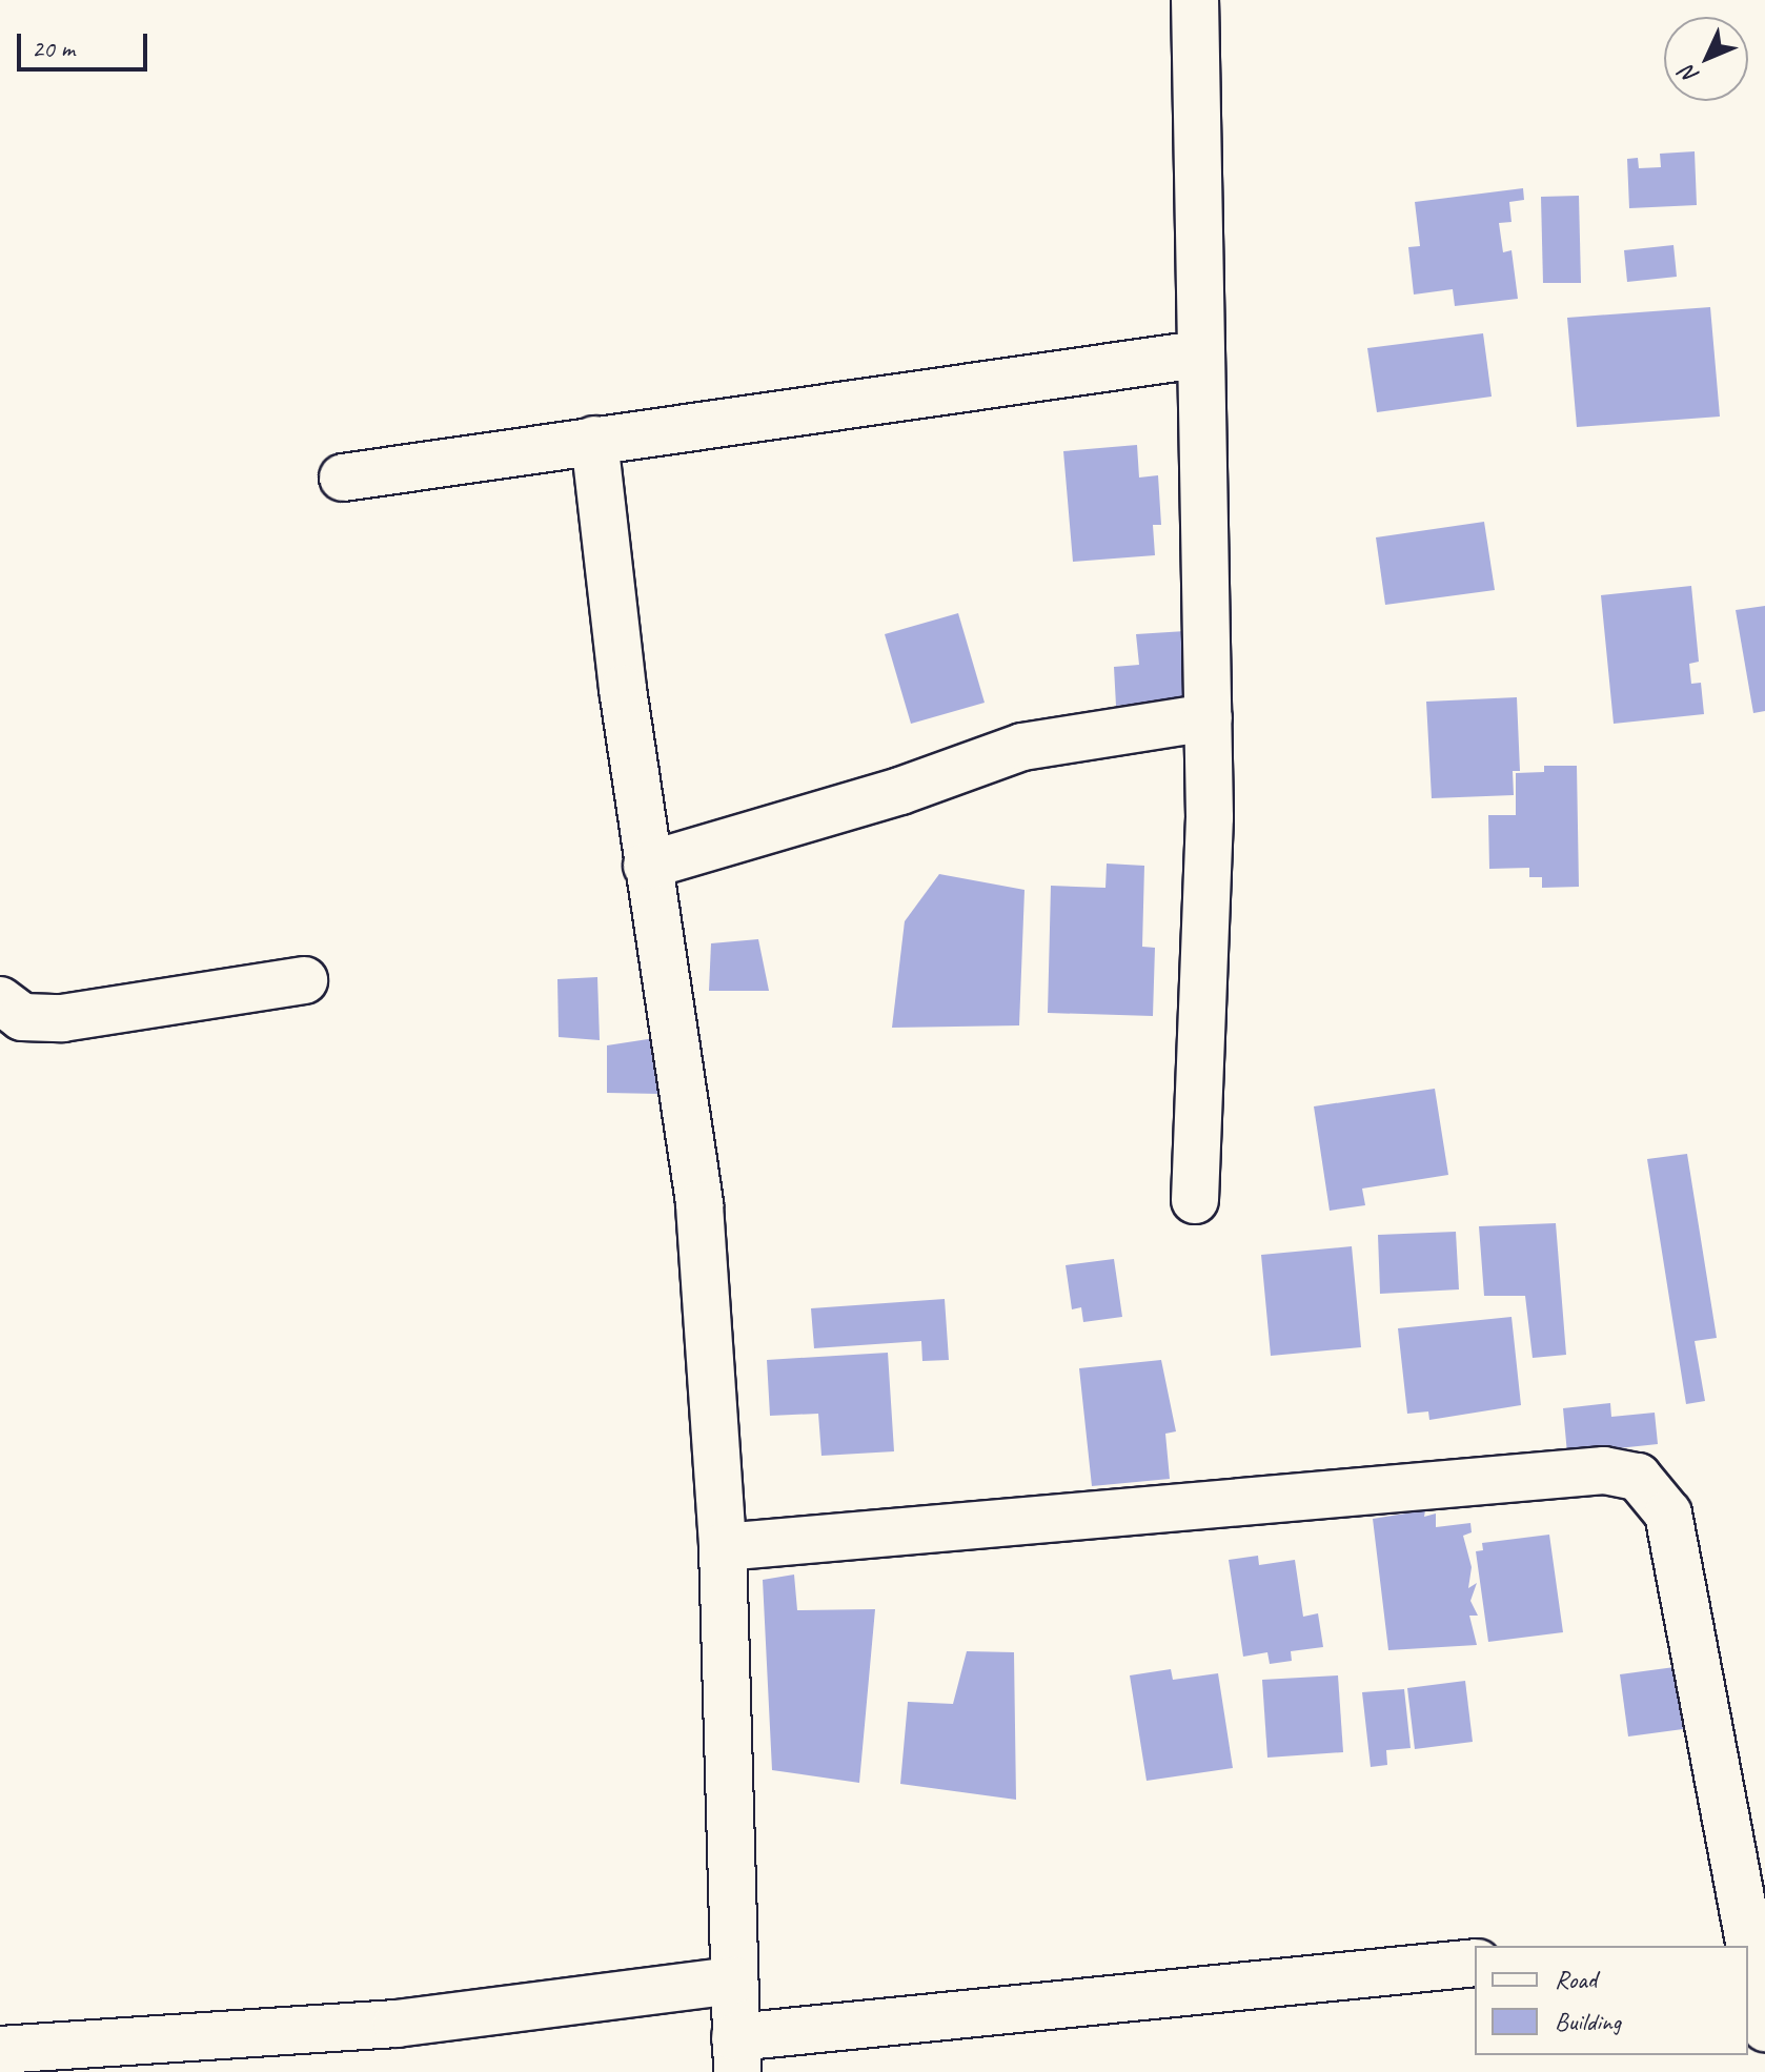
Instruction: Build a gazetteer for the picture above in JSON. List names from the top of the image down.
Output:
{
  "legend": ["Road", "Building"],
  "scale_bar": "20 m",
  "north": "bottom left"
}
